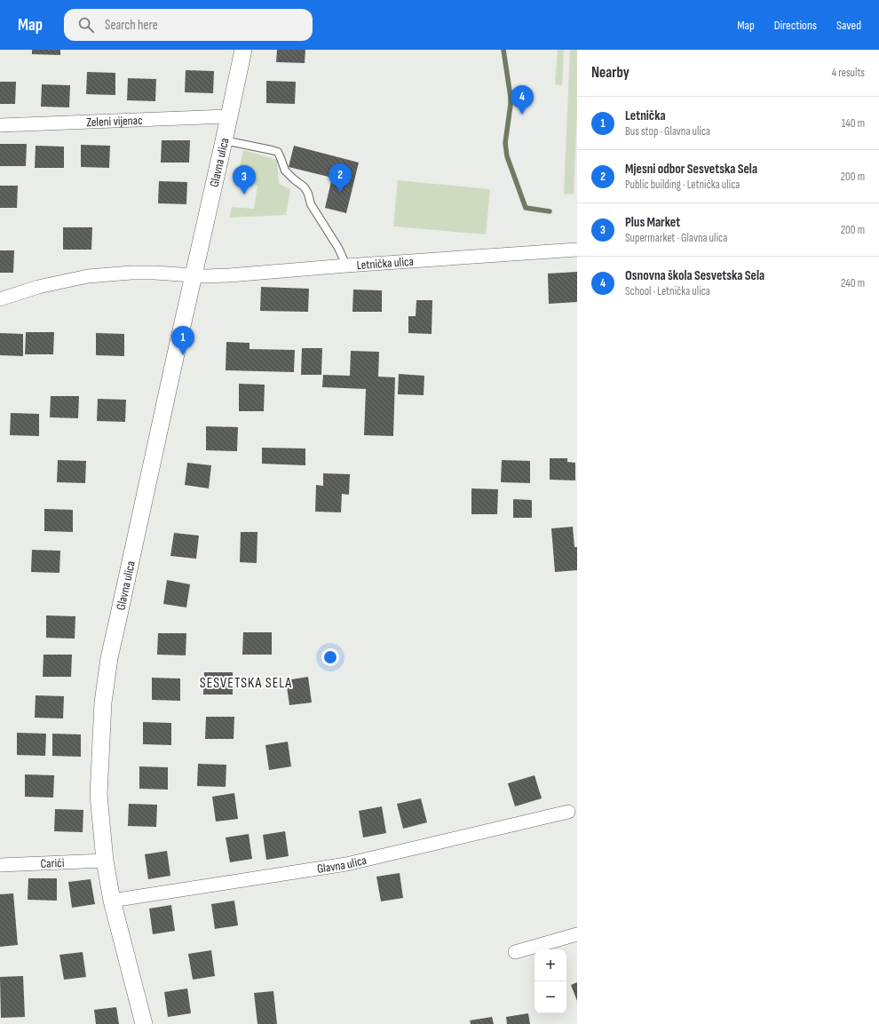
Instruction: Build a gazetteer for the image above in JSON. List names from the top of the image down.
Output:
{
  "streets": {
    "street": [
      "Zeleni vijenac",
      "Glavna ulica",
      "Letnička ulica",
      "Carići"
    ]
  },
  "crossings": [
    ["Zeleni vijenac", "Glavna ulica"],
    ["Glavna ulica", "Letnička ulica"],
    ["Glavna ulica", "Carići"]
  ],
  "districts": ["SESVETSKA SELA"],
  "page": {
    "header": "Map",
    "search": "Search here",
    "nav": ["Map", "Directions", "Saved"],
    "heading": ["Nearby", "4 results"],
    "pins": [
      "4",
      "2",
      "3",
      "1"
    ],
    "list": [
      {
        "mark": "1",
        "name": "Letnička",
        "note": "Bus stop · Glavna ulica",
        "value": "140 m"
      },
      {
        "mark": "2",
        "name": "Mjesni odbor Sesvetska Sela",
        "note": "Public building · Letnička ulica",
        "value": "200 m"
      },
      {
        "mark": "3",
        "name": "Plus Market",
        "note": "Supermarket · Glavna ulica",
        "value": "200 m"
      },
      {
        "mark": "4",
        "name": "Osnovna škola Sesvetska Sela",
        "note": "School · Letnička ulica",
        "value": "240 m"
      }
    ],
    "map_buttons": ["+", "−"]
  }
}
